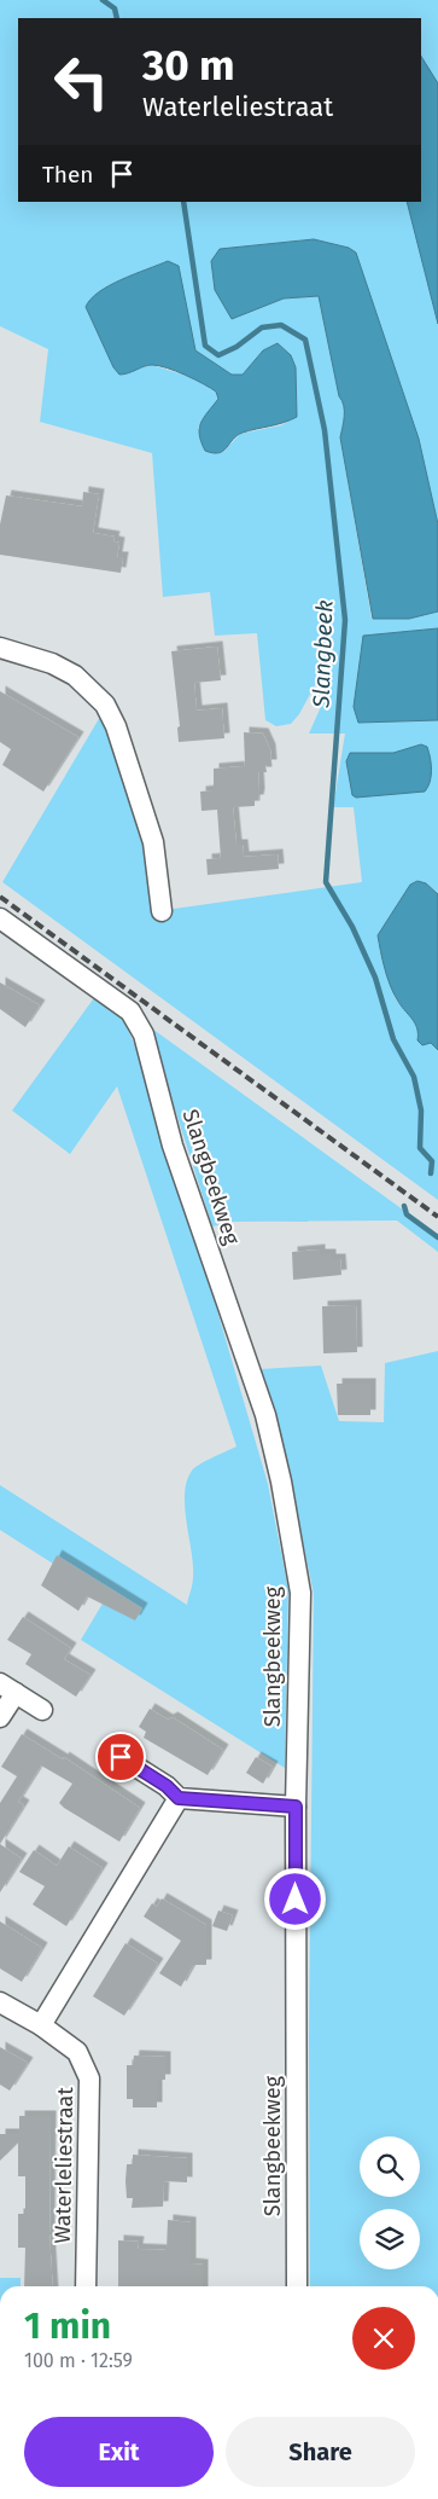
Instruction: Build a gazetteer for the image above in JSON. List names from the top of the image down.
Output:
{
  "streets": {
    "street": ["Slangbeekweg", "Waterleliestraat"]
  },
  "water": ["Slangbeek"],
  "page": {
    "turn": ["30 m", "Waterleliestraat"],
    "then": "Then",
    "heading": ["1 min", "100 m · 12:59"],
    "buttons": ["Exit", "Share"]
  }
}
